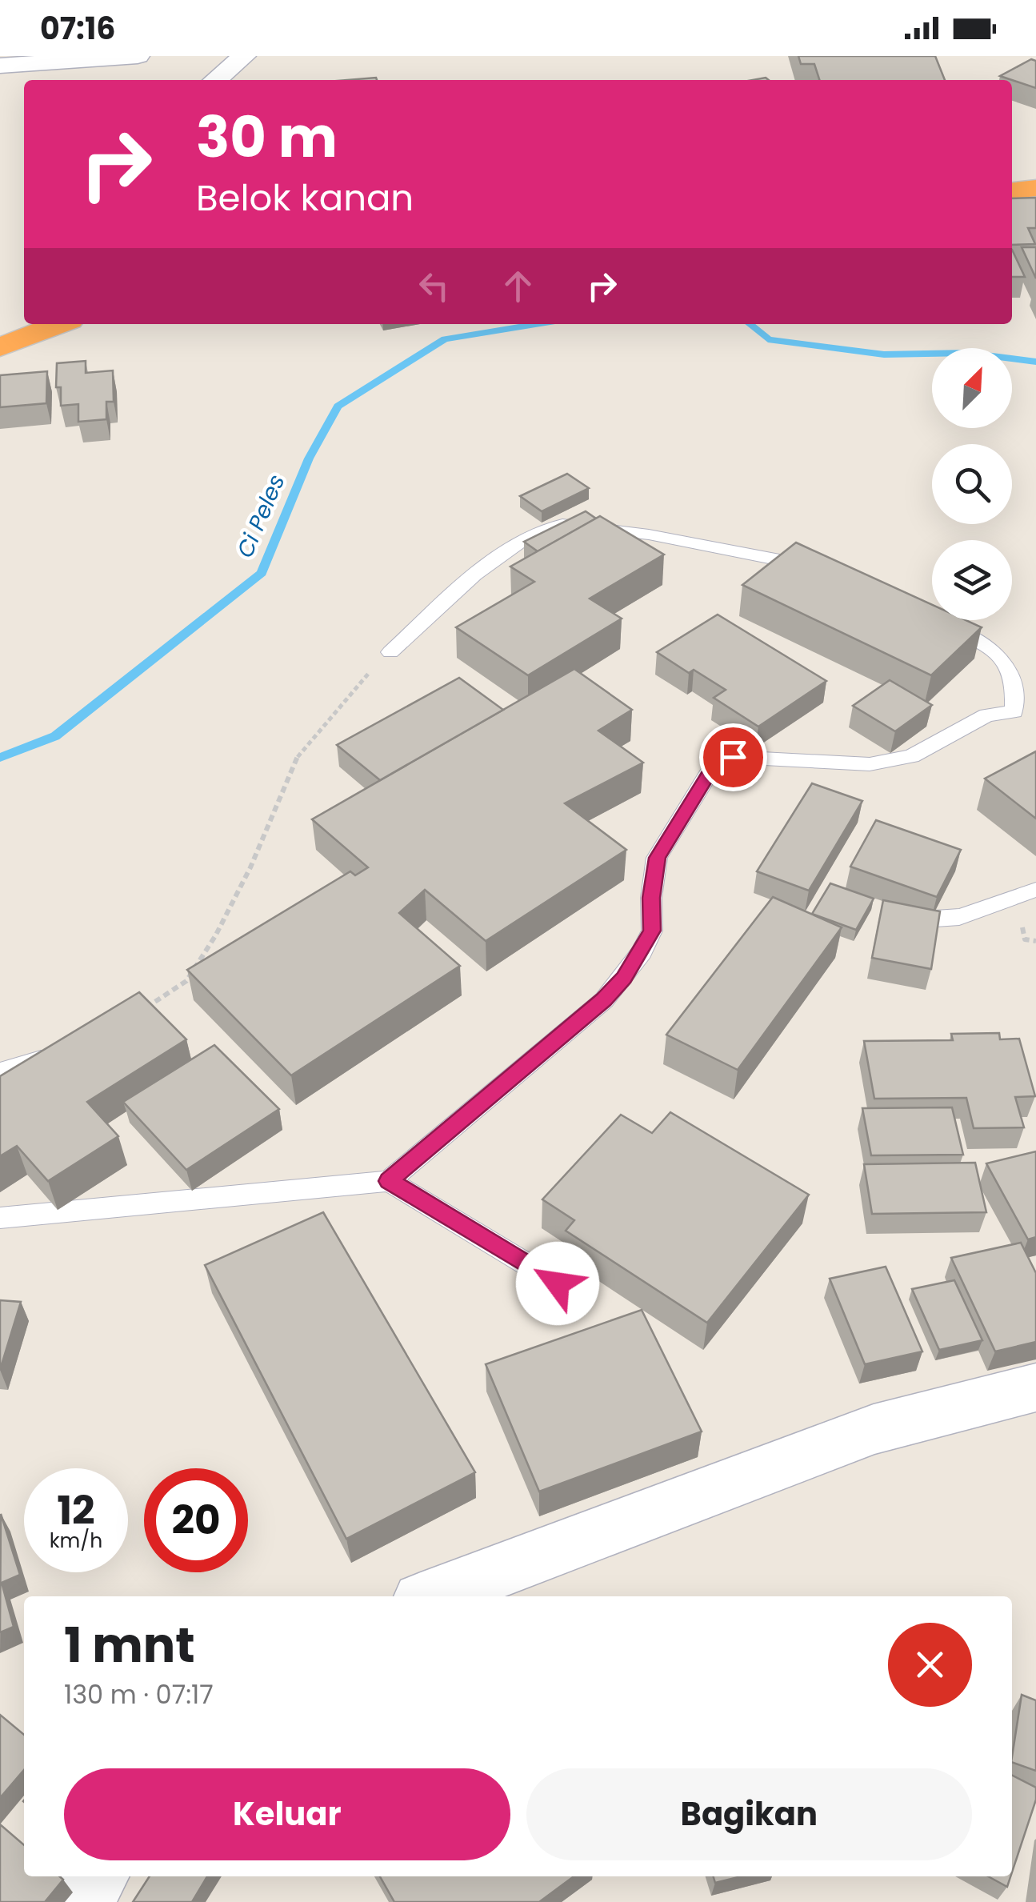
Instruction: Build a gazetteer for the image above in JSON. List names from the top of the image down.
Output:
{
  "water": ["Ci Peles"],
  "north": "top right",
  "page": {
    "status": "07:16",
    "turn": ["30 m", "Belok kanan"],
    "speed": "12 km/h",
    "limit": "20",
    "heading": ["1 mnt", "130 m · 07:17"],
    "buttons": ["Keluar", "Bagikan"]
  }
}
